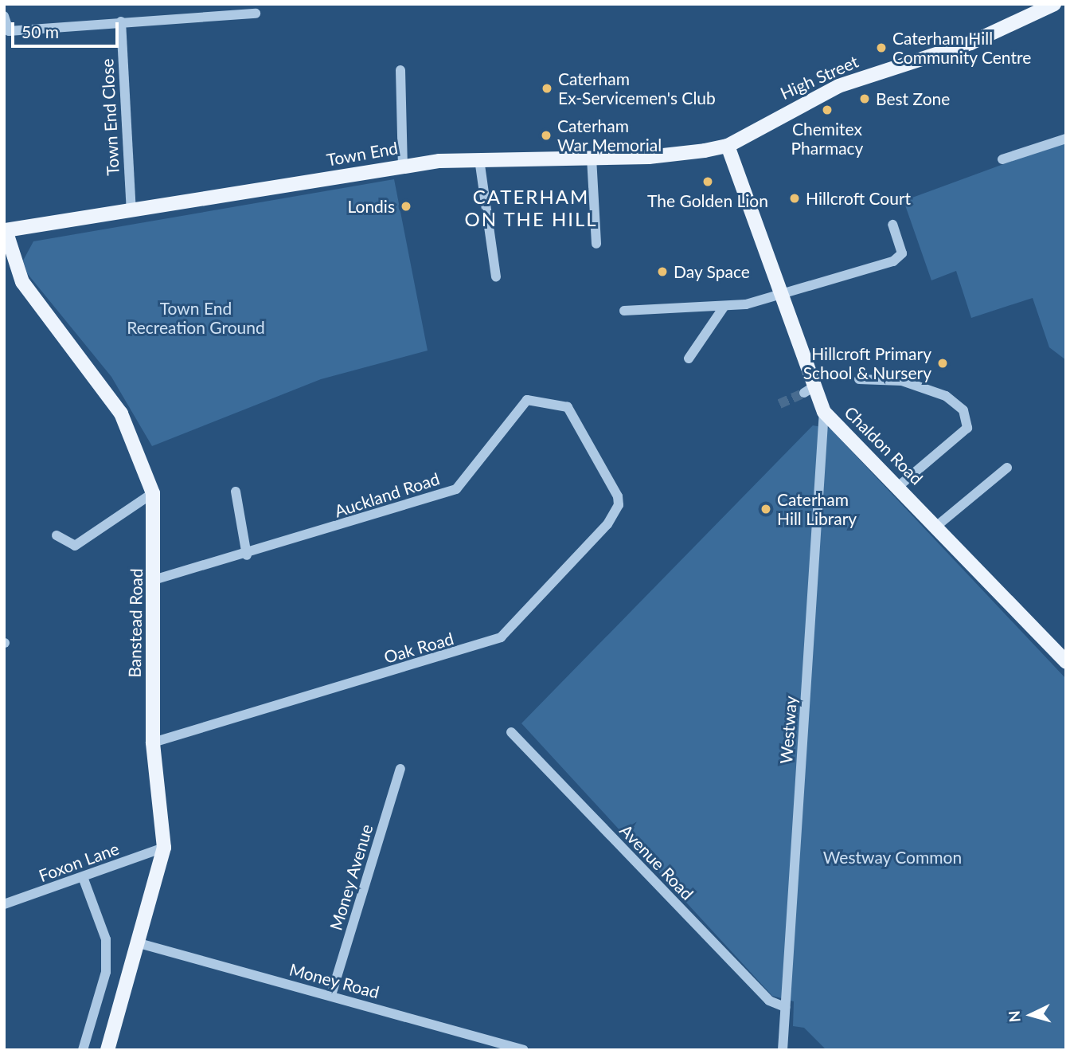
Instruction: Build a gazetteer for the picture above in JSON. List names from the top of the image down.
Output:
{
  "streets": {
    "main road": [
      "High Street",
      "Town End",
      "Chaldon Road",
      "Banstead Road"
    ],
    "street": [
      "Town End Close",
      "Auckland Road",
      "Oak Road",
      "Westway",
      "Foxon Lane",
      "Avenue Road",
      "Money Avenue",
      "Money Road"
    ]
  },
  "crossings": [
    ["High Street", "Town End"],
    ["High Street", "Chaldon Road"],
    ["Town End Close", "Town End"],
    ["Town End", "Chaldon Road"],
    ["Town End", "Banstead Road"],
    ["Chaldon Road", "Westway"],
    ["Auckland Road", "Banstead Road"],
    ["Auckland Road", "Oak Road"],
    ["Banstead Road", "Oak Road"],
    ["Banstead Road", "Foxon Lane"],
    ["Banstead Road", "Money Road"],
    ["Westway", "Avenue Road"],
    ["Money Avenue", "Money Road"]
  ],
  "districts": ["CATERHAM ON THE HILL"],
  "parks": ["Town End Recreation Ground", "Westway Common"],
  "places": [
    "Caterham Hill Community Centre",
    "Caterham Ex-Servicemen's Club",
    "Best Zone",
    "Chemitex Pharmacy",
    "Caterham War Memorial",
    "The Golden Lion",
    "Hillcroft Court",
    "Londis",
    "Day Space",
    "Hillcroft Primary School & Nursery",
    "Caterham Hill Library"
  ],
  "scale_bar": "50 m",
  "north": "left"
}
